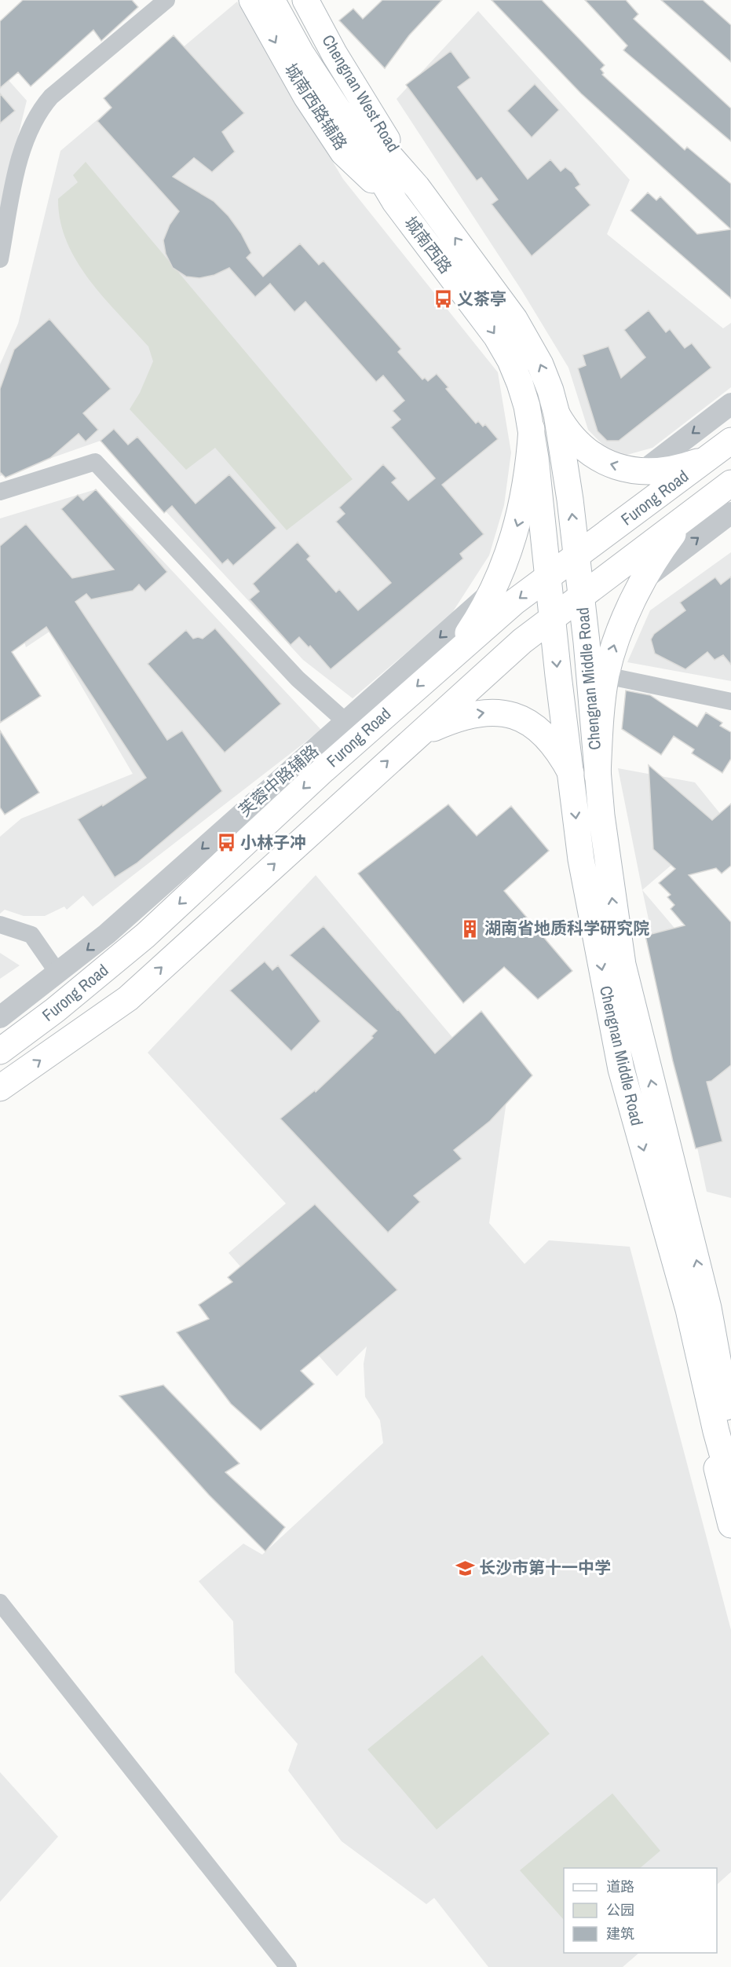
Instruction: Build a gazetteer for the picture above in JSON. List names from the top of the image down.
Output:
{
  "streets": {
    "main road": [
      "Chengnan West Road",
      "城南西路辅路",
      "城南西路",
      "Furong Road",
      "Chengnan Middle Road"
    ],
    "street": ["芙蓉中路辅路"]
  },
  "crossings": [
    ["Chengnan West Road", "城南西路"],
    ["城南西路辅路", "城南西路"],
    ["城南西路", "Furong Road"],
    ["城南西路", "Chengnan Middle Road"],
    ["Furong Road", "Chengnan Middle Road"],
    ["Furong Road", "芙蓉中路辅路"]
  ],
  "one_way": ["城南西路辅路", "芙蓉中路辅路"],
  "places": {
    "bus stop": ["义茶亭", "小林子冲"],
    "building": ["湖南省地质科学研究院"],
    "school or university": ["长沙市第十一中学"]
  },
  "legend": ["道路", "公园", "建筑"]
}
